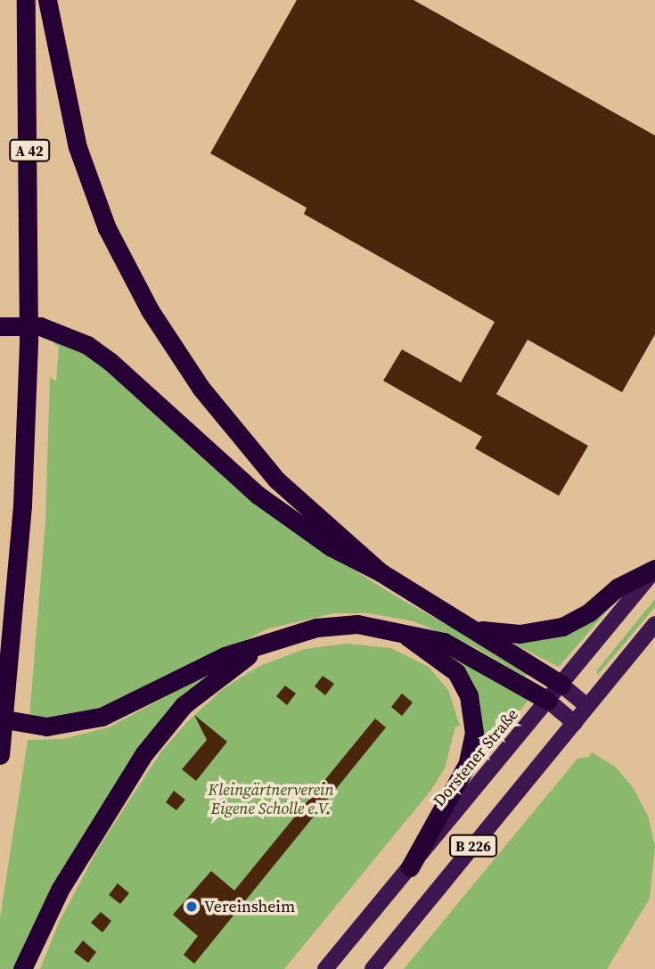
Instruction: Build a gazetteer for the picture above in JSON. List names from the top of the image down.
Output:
{
  "streets": {
    "highway": ["A 42"],
    "main road": ["Dorstener Straße", "B 226"]
  },
  "parks": ["Kleingärtnerverein Eigene Scholle e.V."],
  "places": ["Vereinsheim"]
}
